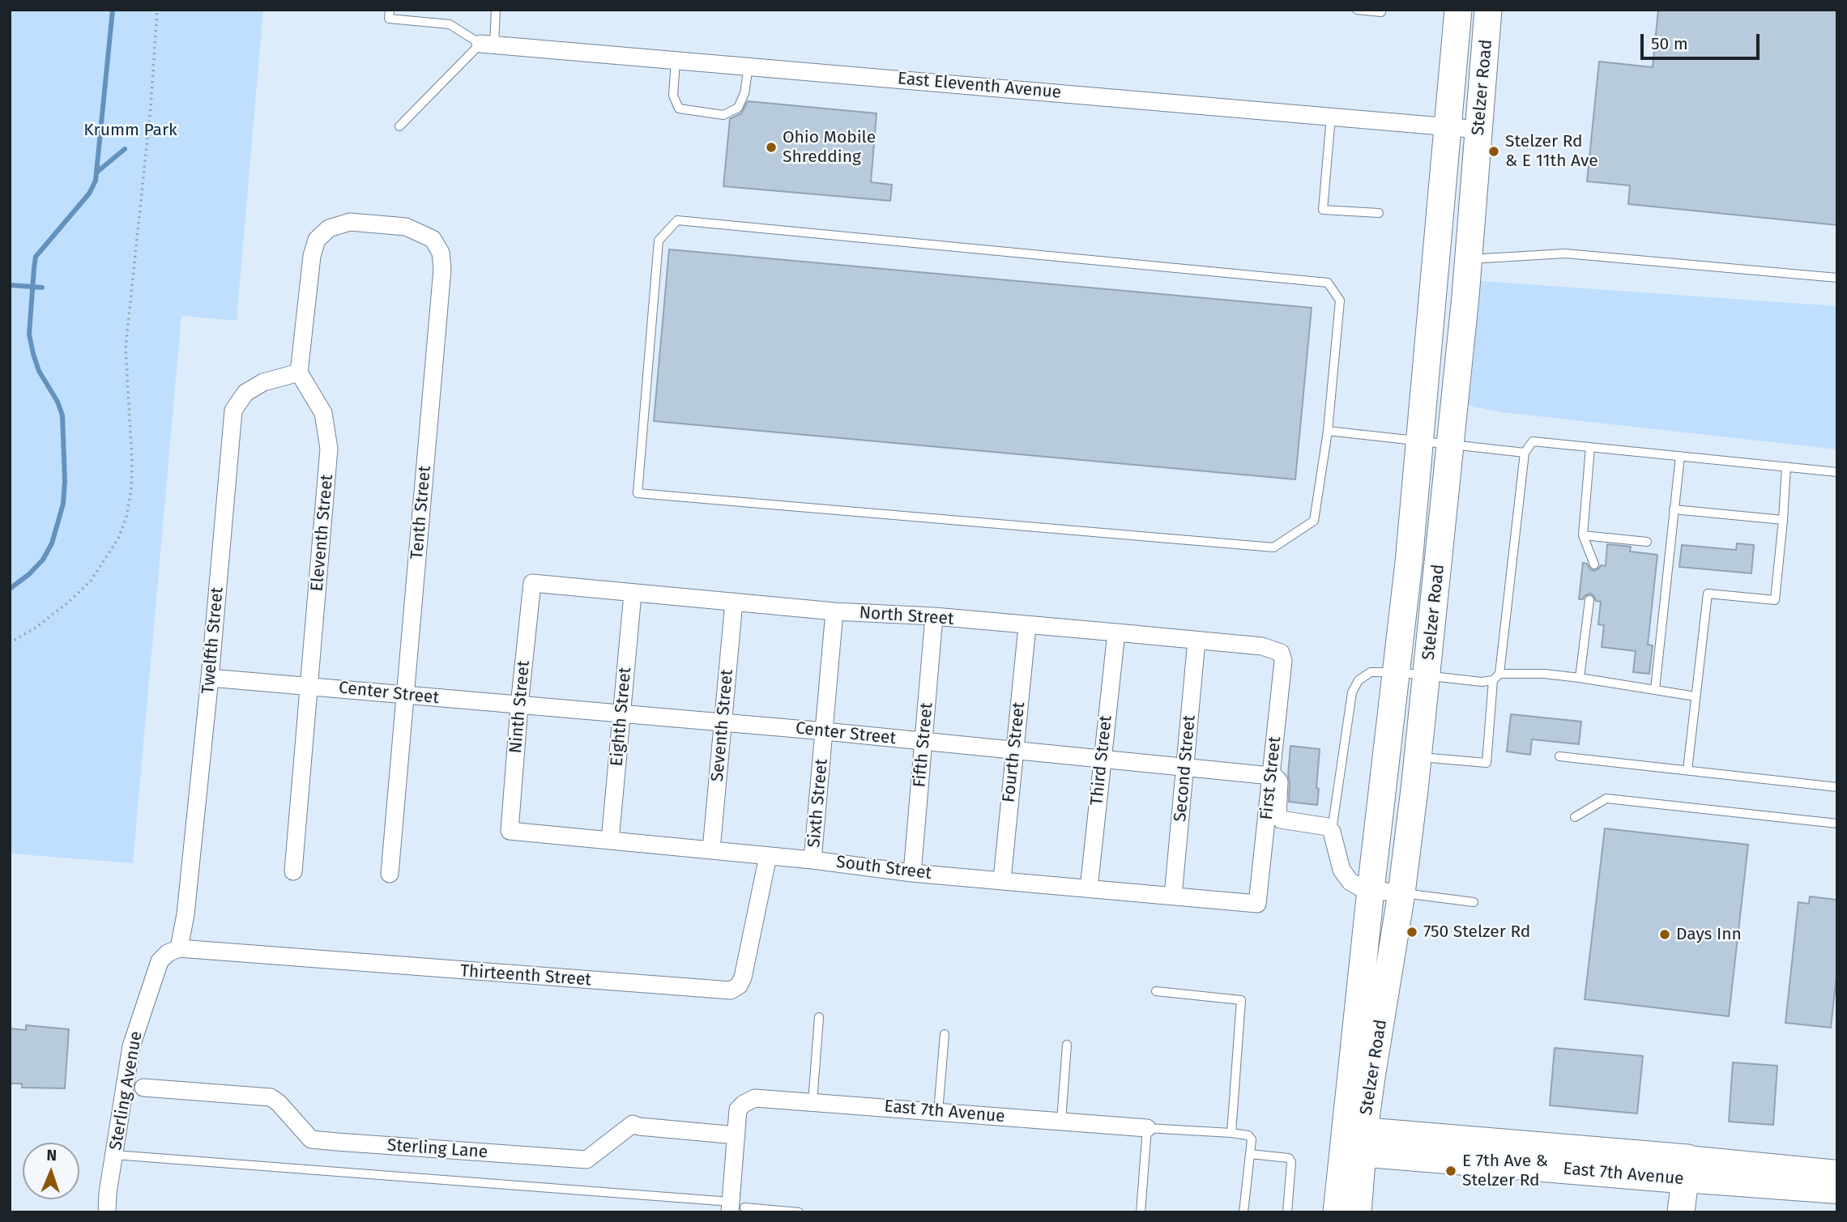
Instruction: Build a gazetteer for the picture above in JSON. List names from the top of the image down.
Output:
{
  "streets": {
    "main road": ["Stelzer Road", "East 7th Avenue"],
    "street": [
      "East Eleventh Avenue",
      "Tenth Street",
      "Eleventh Street",
      "North Street",
      "Twelfth Street",
      "Center Street",
      "Ninth Street",
      "Eighth Street",
      "Seventh Street",
      "Fifth Street",
      "Fourth Street",
      "Third Street",
      "Second Street",
      "First Street",
      "Sixth Street",
      "South Street",
      "Thirteenth Street",
      "Sterling Avenue",
      "Sterling Lane"
    ]
  },
  "crossings": [
    ["East Eleventh Avenue", "Stelzer Road"],
    ["Stelzer Road", "East 7th Avenue"],
    ["Tenth Street", "Eleventh Street"],
    ["Tenth Street", "Twelfth Street"],
    ["Tenth Street", "Center Street"],
    ["Eleventh Street", "Twelfth Street"],
    ["Eleventh Street", "Center Street"],
    ["North Street", "Ninth Street"],
    ["North Street", "Eighth Street"],
    ["North Street", "Seventh Street"],
    ["North Street", "Fifth Street"],
    ["North Street", "Fourth Street"],
    ["North Street", "Third Street"],
    ["North Street", "Second Street"],
    ["North Street", "First Street"],
    ["North Street", "Sixth Street"],
    ["Twelfth Street", "Center Street"],
    ["Twelfth Street", "Thirteenth Street"],
    ["Twelfth Street", "Sterling Avenue"],
    ["Center Street", "Ninth Street"],
    ["Center Street", "Eighth Street"],
    ["Center Street", "Seventh Street"],
    ["Center Street", "Fifth Street"],
    ["Center Street", "Fourth Street"],
    ["Center Street", "Third Street"],
    ["Center Street", "Second Street"],
    ["Center Street", "First Street"],
    ["Center Street", "Sixth Street"],
    ["Ninth Street", "South Street"],
    ["Eighth Street", "South Street"],
    ["Seventh Street", "South Street"],
    ["Fifth Street", "South Street"],
    ["Fourth Street", "South Street"],
    ["Third Street", "South Street"],
    ["Second Street", "South Street"],
    ["First Street", "South Street"],
    ["Sixth Street", "South Street"],
    ["South Street", "Thirteenth Street"],
    ["Thirteenth Street", "Sterling Avenue"],
    ["East 7th Avenue", "Sterling Lane"]
  ],
  "parks": ["Krumm Park"],
  "places": [
    "Ohio Mobile Shredding",
    "Stelzer Rd & E 11th Ave",
    "750 Stelzer Rd",
    "Days Inn",
    "E 7th Ave & Stelzer Rd"
  ],
  "scale_bar": "50 m",
  "north": "top"
}
